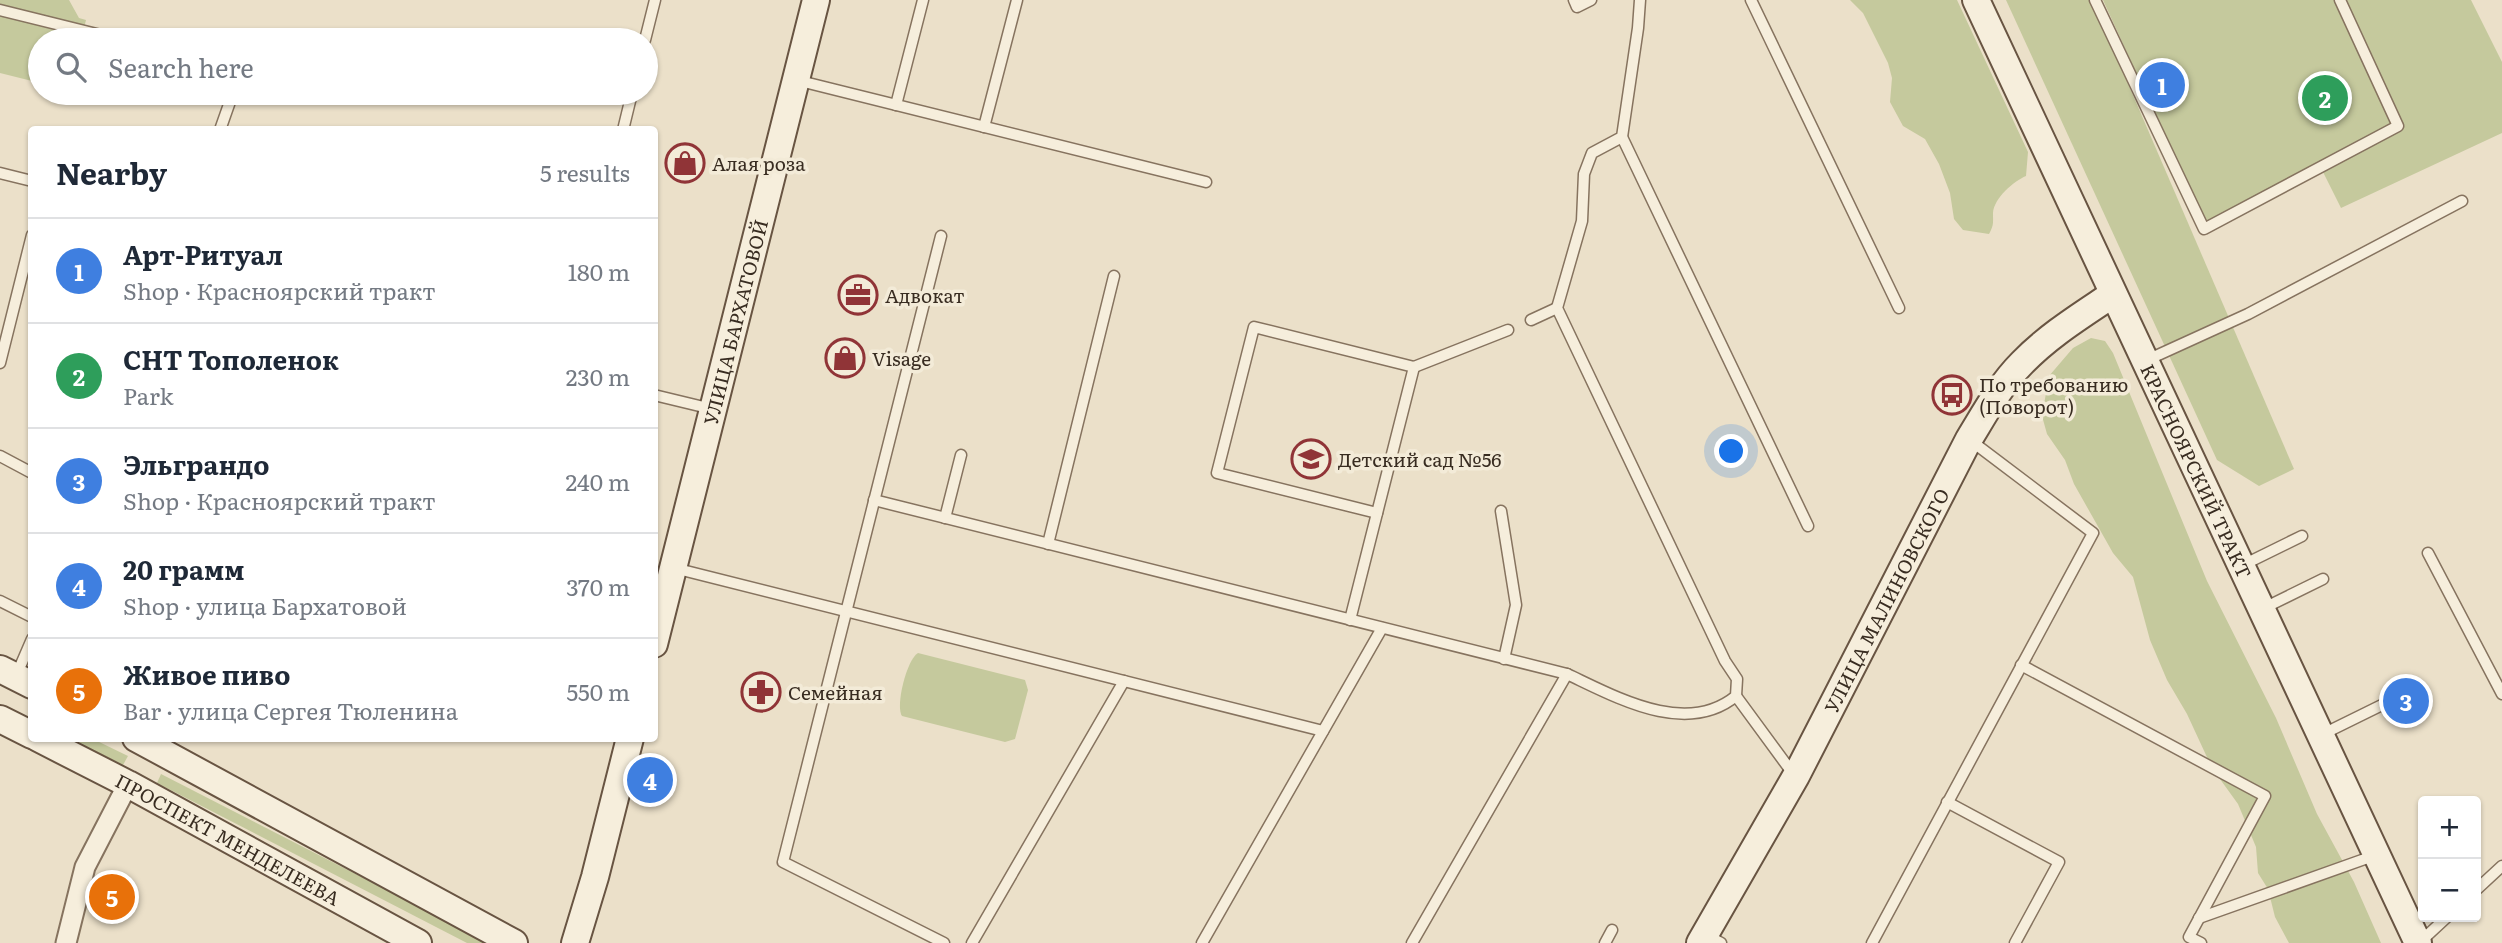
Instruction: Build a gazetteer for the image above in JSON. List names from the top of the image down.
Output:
{
  "streets": {
    "main road": [
      "УЛИЦА БАРХАТОВОЙ",
      "КРАСНОЯРСКИЙ ТРАКТ",
      "УЛИЦА МАЛИНОВСКОГО",
      "ПРОСПЕКТ МЕНДЕЛЕЕВА"
    ]
  },
  "crossings": [
    ["КРАСНОЯРСКИЙ ТРАКТ", "УЛИЦА МАЛИНОВСКОГО"]
  ],
  "places": {
    "shop": ["Алая роза", "Visage"],
    "office": ["Адвокат"],
    "bus stop": ["По требованию (Поворот)"],
    "school or university": ["Детский сад №56"],
    "pharmacy": ["Семейная"]
  },
  "page": {
    "search": "Search here",
    "pins": [
      "1",
      "2",
      "3",
      "4",
      "5"
    ],
    "heading": ["Nearby", "5 results"],
    "list": [
      {
        "mark": "1",
        "name": "Арт-Ритуал",
        "note": "Shop · Красноярский тракт",
        "value": "180 m"
      },
      {
        "mark": "2",
        "name": "СНТ Тополенок",
        "note": "Park",
        "value": "230 m"
      },
      {
        "mark": "3",
        "name": "Эльграндо",
        "note": "Shop · Красноярский тракт",
        "value": "240 m"
      },
      {
        "mark": "4",
        "name": "20 грамм",
        "note": "Shop · улица Бархатовой",
        "value": "370 m"
      },
      {
        "mark": "5",
        "name": "Живое пиво",
        "note": "Bar · улица Сергея Тюленина",
        "value": "550 m"
      }
    ],
    "map_buttons": ["+", "−"]
  }
}
